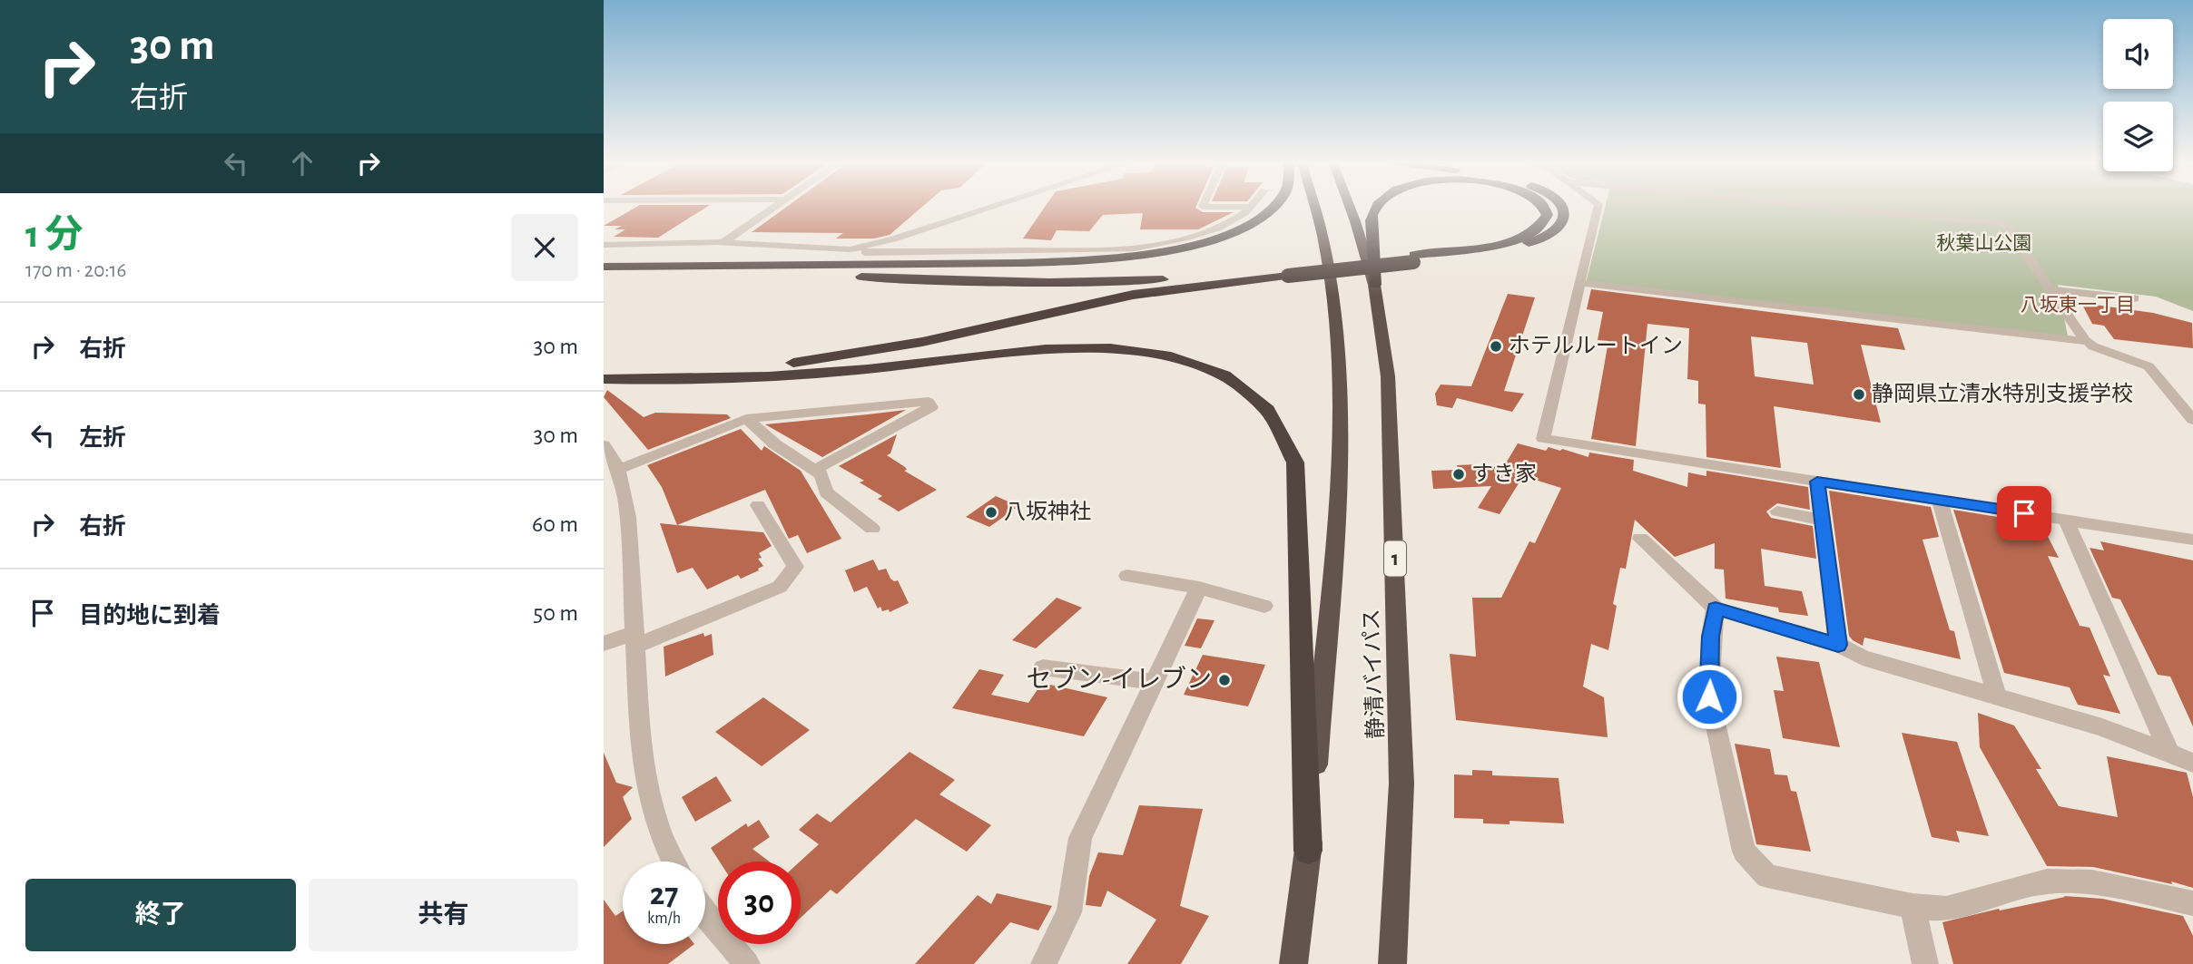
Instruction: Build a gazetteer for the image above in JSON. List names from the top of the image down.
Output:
{
  "streets": {
    "highway": ["1", "静清バイパス"]
  },
  "districts": ["八坂東一丁目"],
  "parks": ["秋葉山公園"],
  "places": [
    "ホテルルートイン",
    "静岡県立清水特別支援学校",
    "すき家",
    "八坂神社",
    "セブン-イレブン"
  ],
  "page": {
    "turn": ["30 m", "右折"],
    "heading": ["1 分", "170 m · 20:16"],
    "list": [
      {
        "name": "右折",
        "value": "30 m"
      },
      {
        "name": "左折",
        "value": "30 m"
      },
      {
        "name": "右折",
        "value": "60 m"
      },
      {
        "name": "目的地に到着",
        "value": "50 m"
      }
    ],
    "speed": "27 km/h",
    "limit": "30",
    "buttons": ["終了", "共有"]
  }
}
